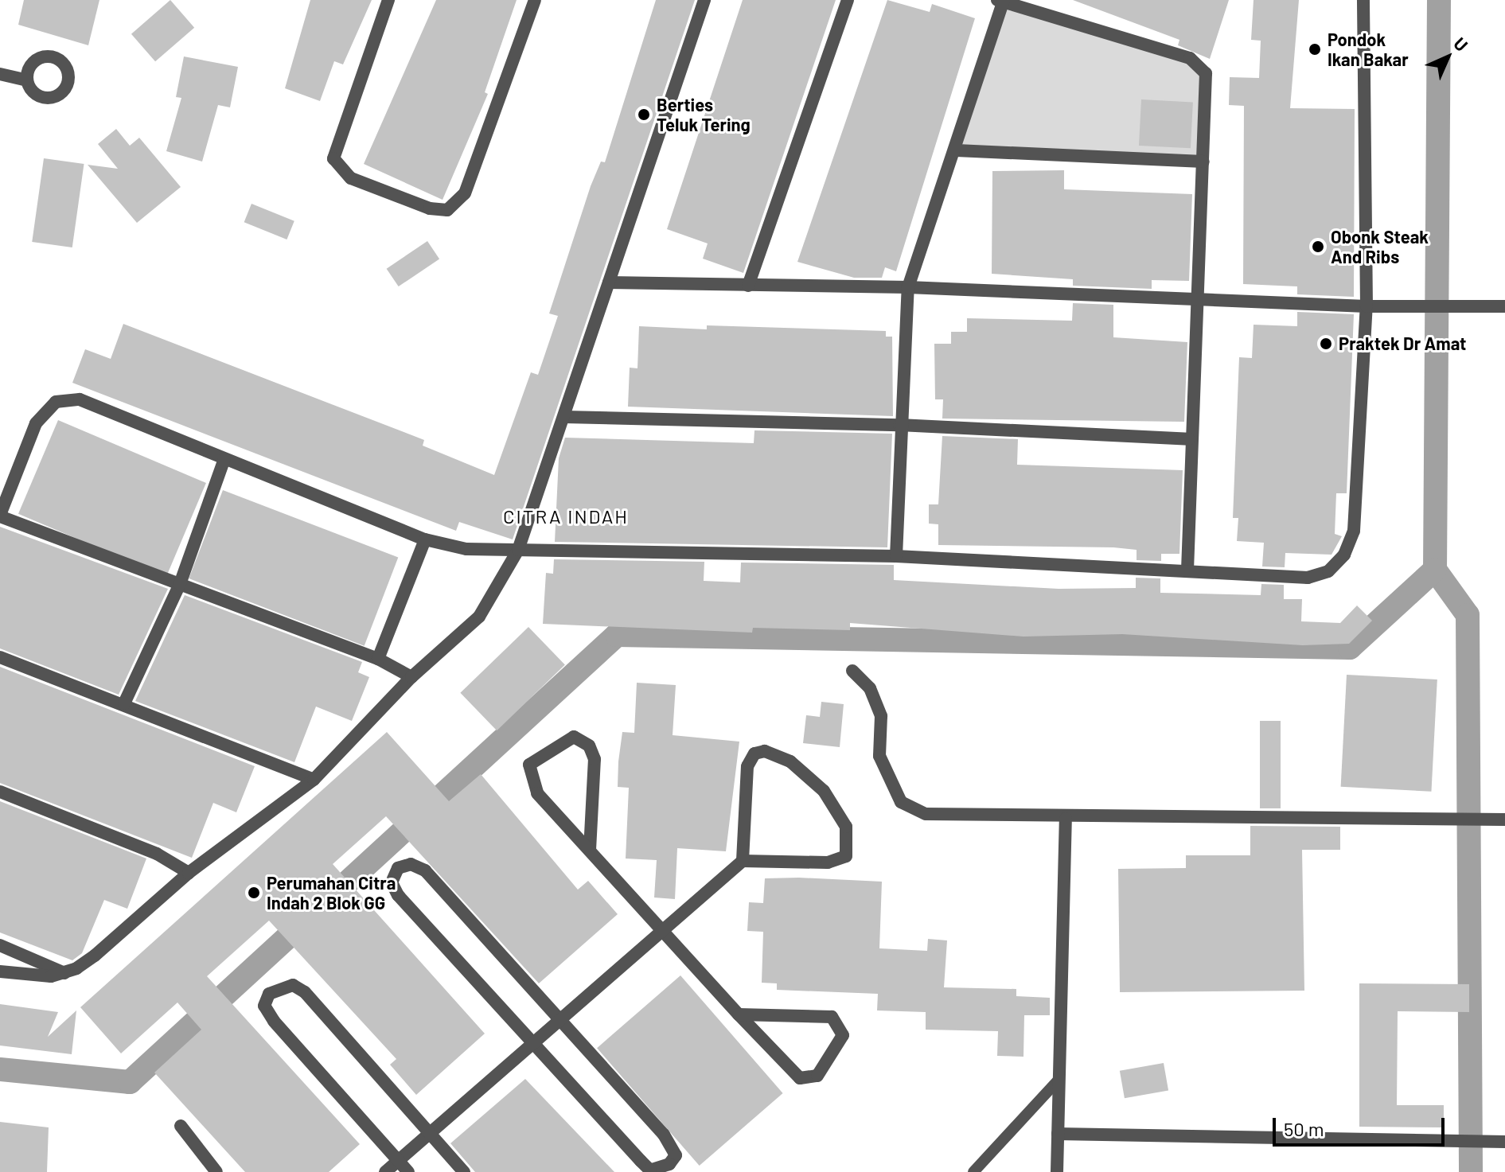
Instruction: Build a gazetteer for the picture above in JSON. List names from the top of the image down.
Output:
{
  "districts": ["CITRA INDAH"],
  "places": [
    "Pondok Ikan Bakar",
    "Berties Teluk Tering",
    "Obonk Steak And Ribs",
    "Praktek Dr Amat",
    "Perumahan Citra Indah 2 Blok GG"
  ],
  "scale_bar": "50 m",
  "north": "top right"
}
